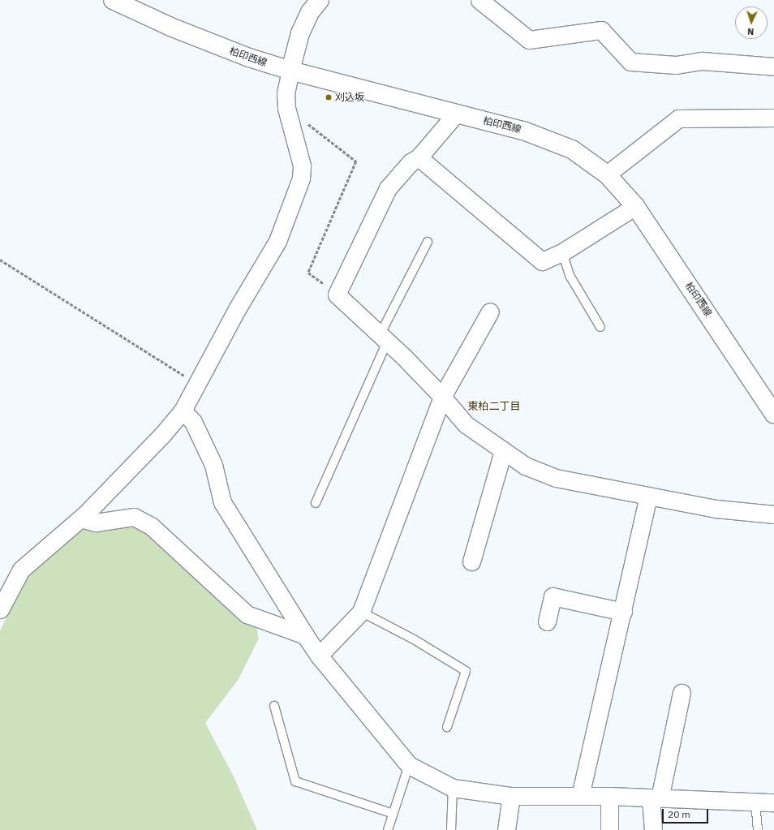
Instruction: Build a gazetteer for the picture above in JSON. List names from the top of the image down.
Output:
{
  "streets": {
    "main road": ["柏印西線"]
  },
  "districts": ["東柏二丁目"],
  "places": ["刈込坂"],
  "scale_bar": "20 m",
  "north": "bottom"
}
